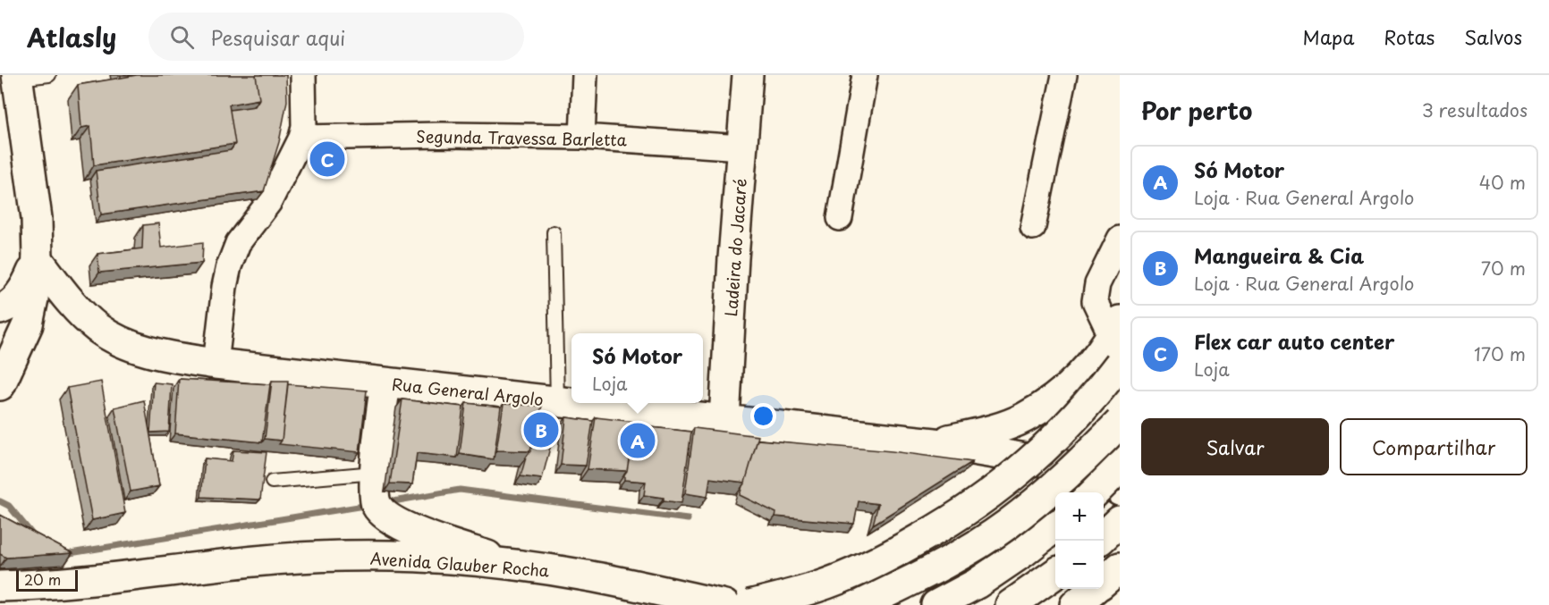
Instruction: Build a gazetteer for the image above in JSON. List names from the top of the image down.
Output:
{
  "streets": {
    "main road": ["Ladeira do Jacaré", "Rua General Argolo", "Avenida Glauber Rocha"],
    "street": ["Segunda Travessa Barletta"]
  },
  "crossings": [
    ["Segunda Travessa Barletta", "Ladeira do Jacaré"],
    ["Ladeira do Jacaré", "Rua General Argolo"]
  ],
  "scale_bar": "20 m",
  "page": {
    "header": "Atlasly",
    "search": "Pesquisar aqui",
    "nav": ["Mapa", "Rotas", "Salvos"],
    "heading": ["Por perto", "3 resultados"],
    "pins": ["C", "B", "A"],
    "list": [
      {
        "mark": "A",
        "name": "Só Motor",
        "note": "Loja · Rua General Argolo",
        "value": "40 m"
      },
      {
        "mark": "B",
        "name": "Mangueira & Cia",
        "note": "Loja · Rua General Argolo",
        "value": "70 m"
      },
      {
        "mark": "C",
        "name": "Flex car auto center",
        "note": "Loja",
        "value": "170 m"
      }
    ],
    "popup": ["Só Motor", "Loja"],
    "buttons": ["Salvar", "Compartilhar"],
    "map_buttons": ["+", "−"],
    "scale": "20 m"
  }
}
